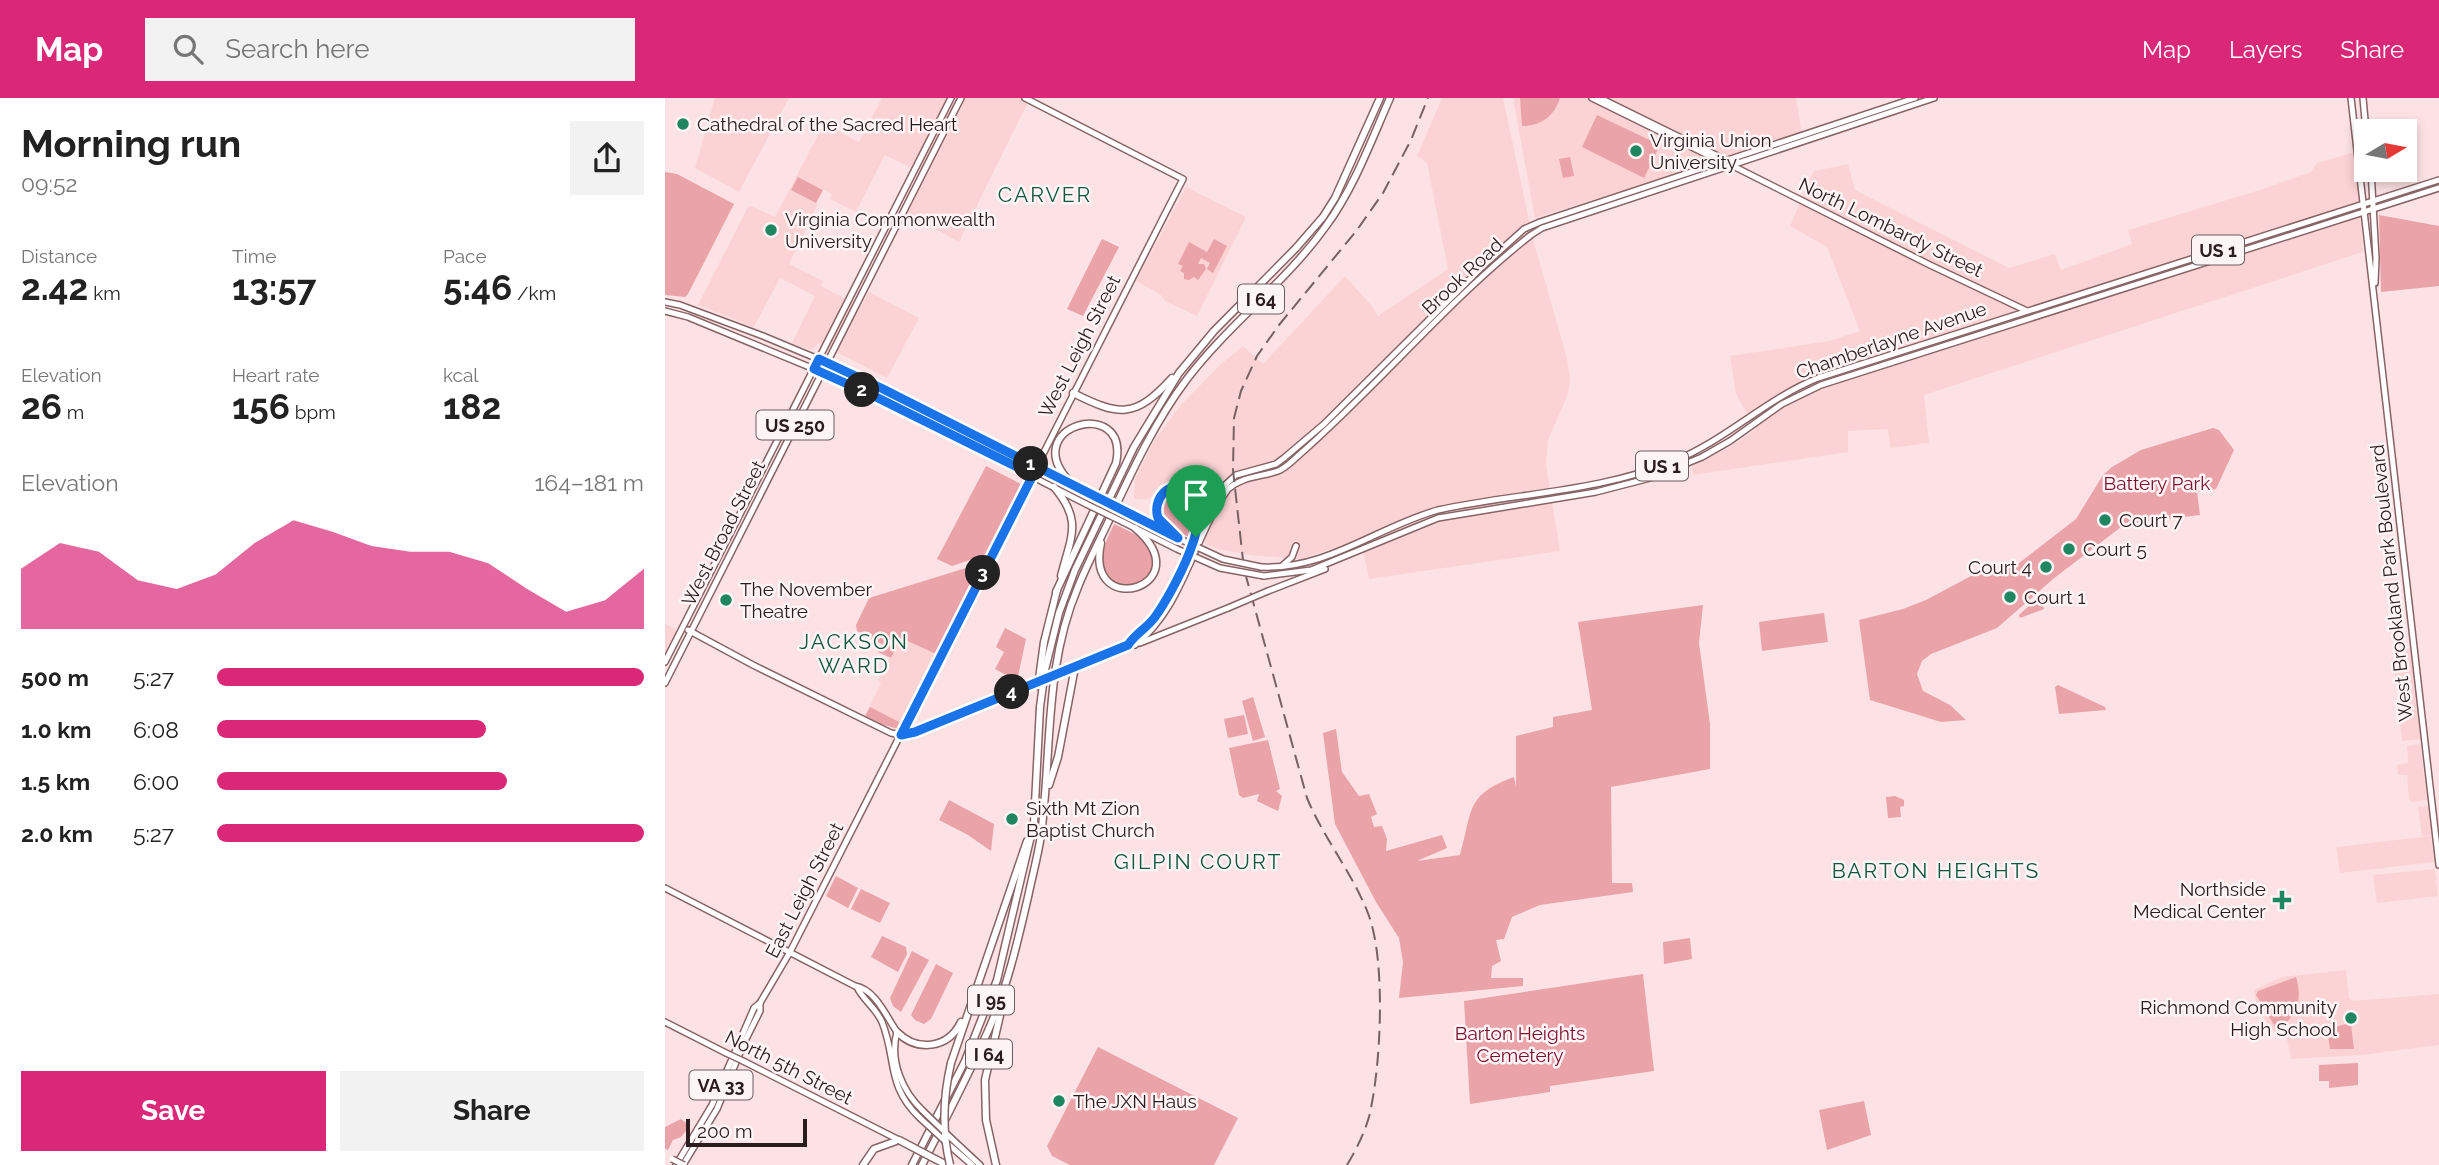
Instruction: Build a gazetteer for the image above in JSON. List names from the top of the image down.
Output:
{
  "streets": {
    "highway": ["I 64", "I 95"],
    "main road": [
      "North Lombardy Street",
      "US 1",
      "Brook Road",
      "Chamberlayne Avenue",
      "West Leigh Street",
      "US 250",
      "West Broad Street",
      "West Brookland Park Boulevard",
      "East Leigh Street",
      "North 5th Street",
      "VA 33"
    ]
  },
  "crossings": [
    ["North Lombardy Street", "Brook Road"],
    ["North Lombardy Street", "Chamberlayne Avenue"],
    ["US 1", "Chamberlayne Avenue"],
    ["US 1", "West Leigh Street"],
    ["US 1", "West Broad Street"],
    ["Brook Road", "Chamberlayne Avenue"],
    ["I 64", "I 95"],
    ["Chamberlayne Avenue", "West Leigh Street"],
    ["Chamberlayne Avenue", "West Brookland Park Boulevard"],
    ["West Leigh Street", "East Leigh Street"]
  ],
  "districts": [
    "CARVER",
    "JACKSON WARD",
    "GILPIN COURT",
    "BARTON HEIGHTS"
  ],
  "parks": ["Battery Park", "Barton Heights Cemetery"],
  "places": {
    "other": [
      "Cathedral of the Sacred Heart",
      "Virginia Union University",
      "Virginia Commonwealth University",
      "Court 7",
      "Court 5",
      "Court 4",
      "Court 1",
      "The November Theatre",
      "Sixth Mt Zion Baptist Church",
      "Richmond Community High School",
      "The JXN Haus"
    ],
    "health": ["Northside Medical Center"]
  },
  "scale_bar": "200 m",
  "north": "right",
  "page": {
    "header": "Map",
    "search": "Search here",
    "nav": ["Map", "Layers", "Share"],
    "heading": ["Morning run", "09:52"],
    "stats": [
      ["Distance", "2.42 km"],
      ["Time", "13:57"],
      ["Pace", "5:46 /km"],
      ["Elevation", "26 m"],
      ["Heart rate", "156 bpm"],
      ["kcal", "182"]
    ],
    "pins": [
      "2",
      "1",
      "3",
      "4"
    ],
    "chart": ["Elevation", "164–181 m"],
    "list": [
      {
        "name": "500 m",
        "note": "5:27"
      },
      {
        "name": "1.0 km",
        "note": "6:08"
      },
      {
        "name": "1.5 km",
        "note": "6:00"
      },
      {
        "name": "2.0 km",
        "note": "5:27"
      }
    ],
    "buttons": ["Save", "Share"],
    "scale": "200 m"
  }
}
